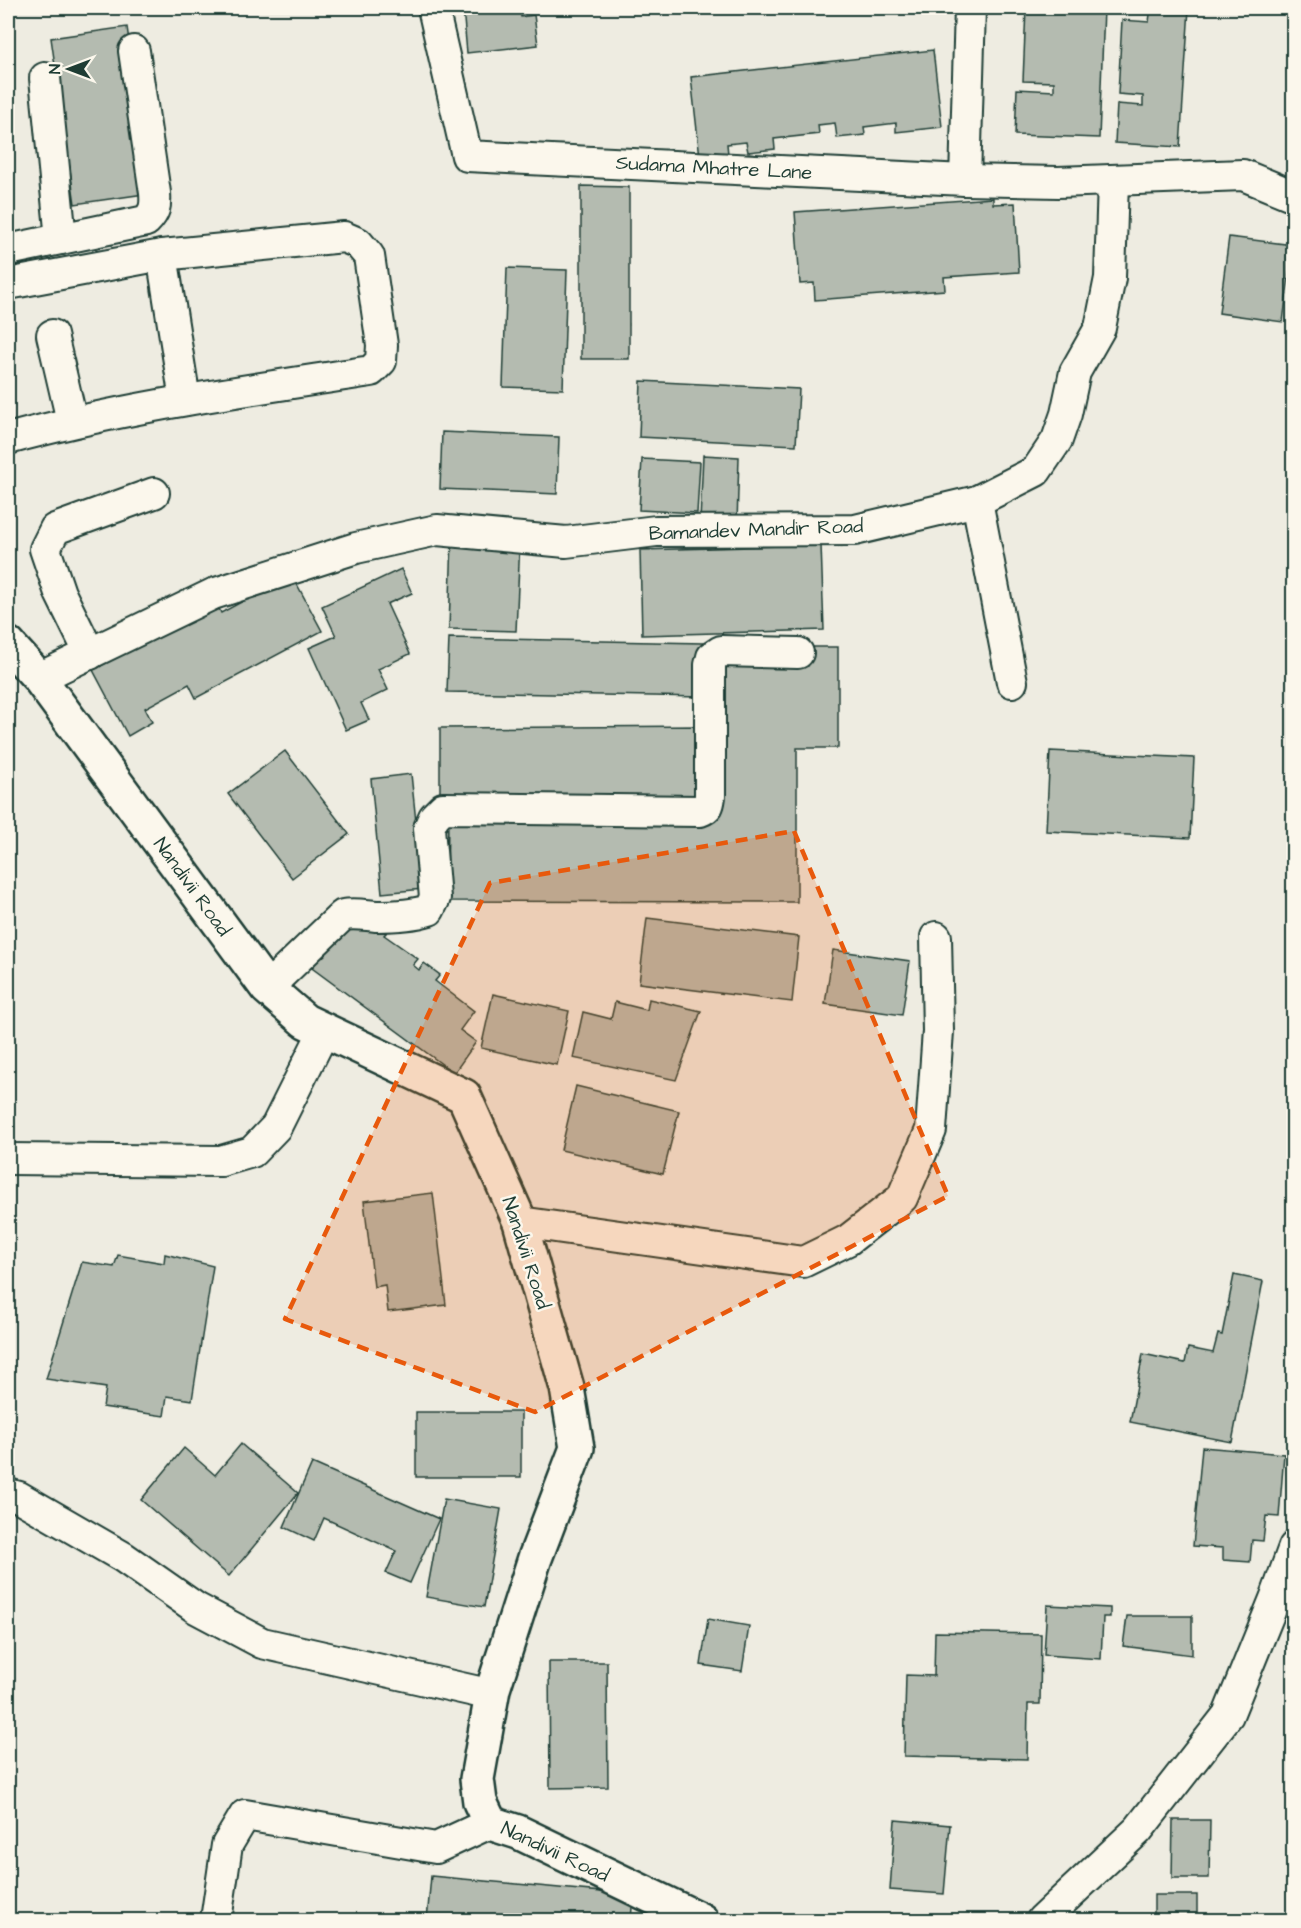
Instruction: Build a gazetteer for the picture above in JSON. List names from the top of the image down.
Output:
{
  "streets": {
    "street": ["Sudama Mhatre Lane", "Bamandev Mandir Road", "Nandivii Road"]
  },
  "crossings": [
    ["Sudama Mhatre Lane", "Bamandev Mandir Road"],
    ["Bamandev Mandir Road", "Nandivii Road"]
  ],
  "north": "left"
}
